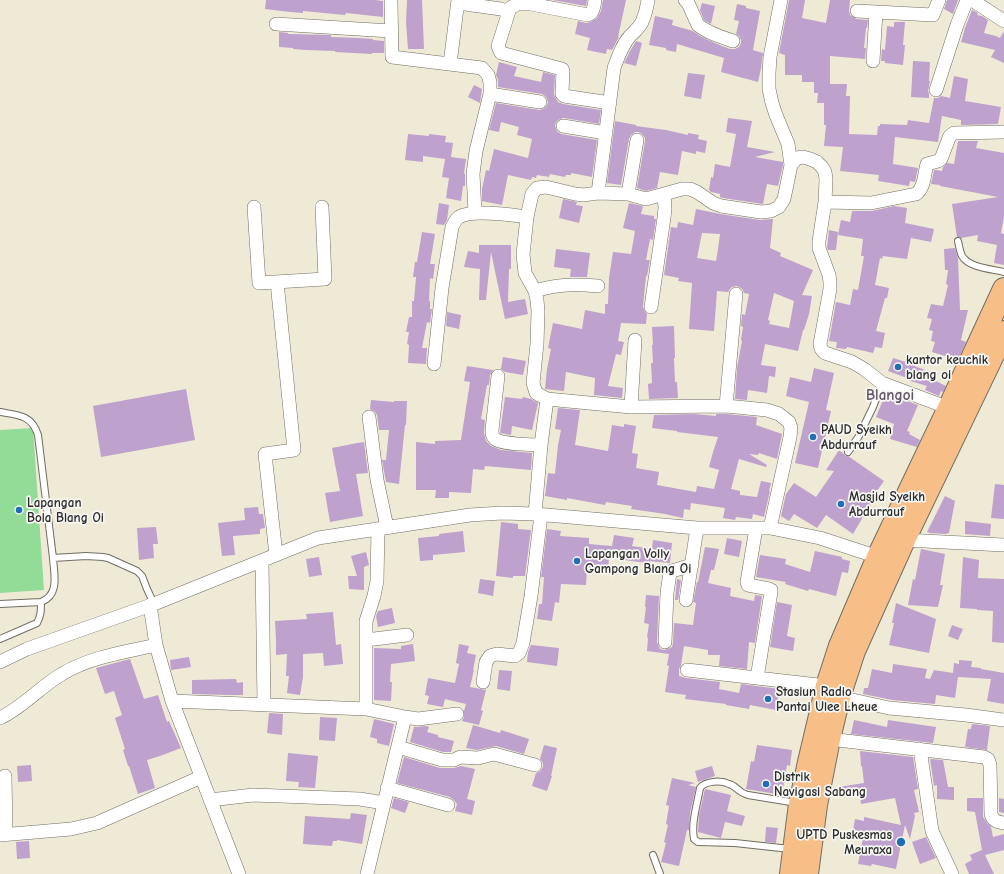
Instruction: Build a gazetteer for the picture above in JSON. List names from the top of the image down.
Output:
{
  "districts": ["Blangoi"],
  "places": [
    "kantor keuchik blang oi",
    "PAUD Syeikh Abdurrauf",
    "Masjid Syeikh Abdurrauf",
    "Lapangan Bola Blang Oi",
    "Lapangan Volly Gampong Blang Oi",
    "Stasiun Radio Pantai Ulee Lheue",
    "Distrik Navigasi Sabang",
    "UPTD Puskesmas Meuraxa"
  ]
}
